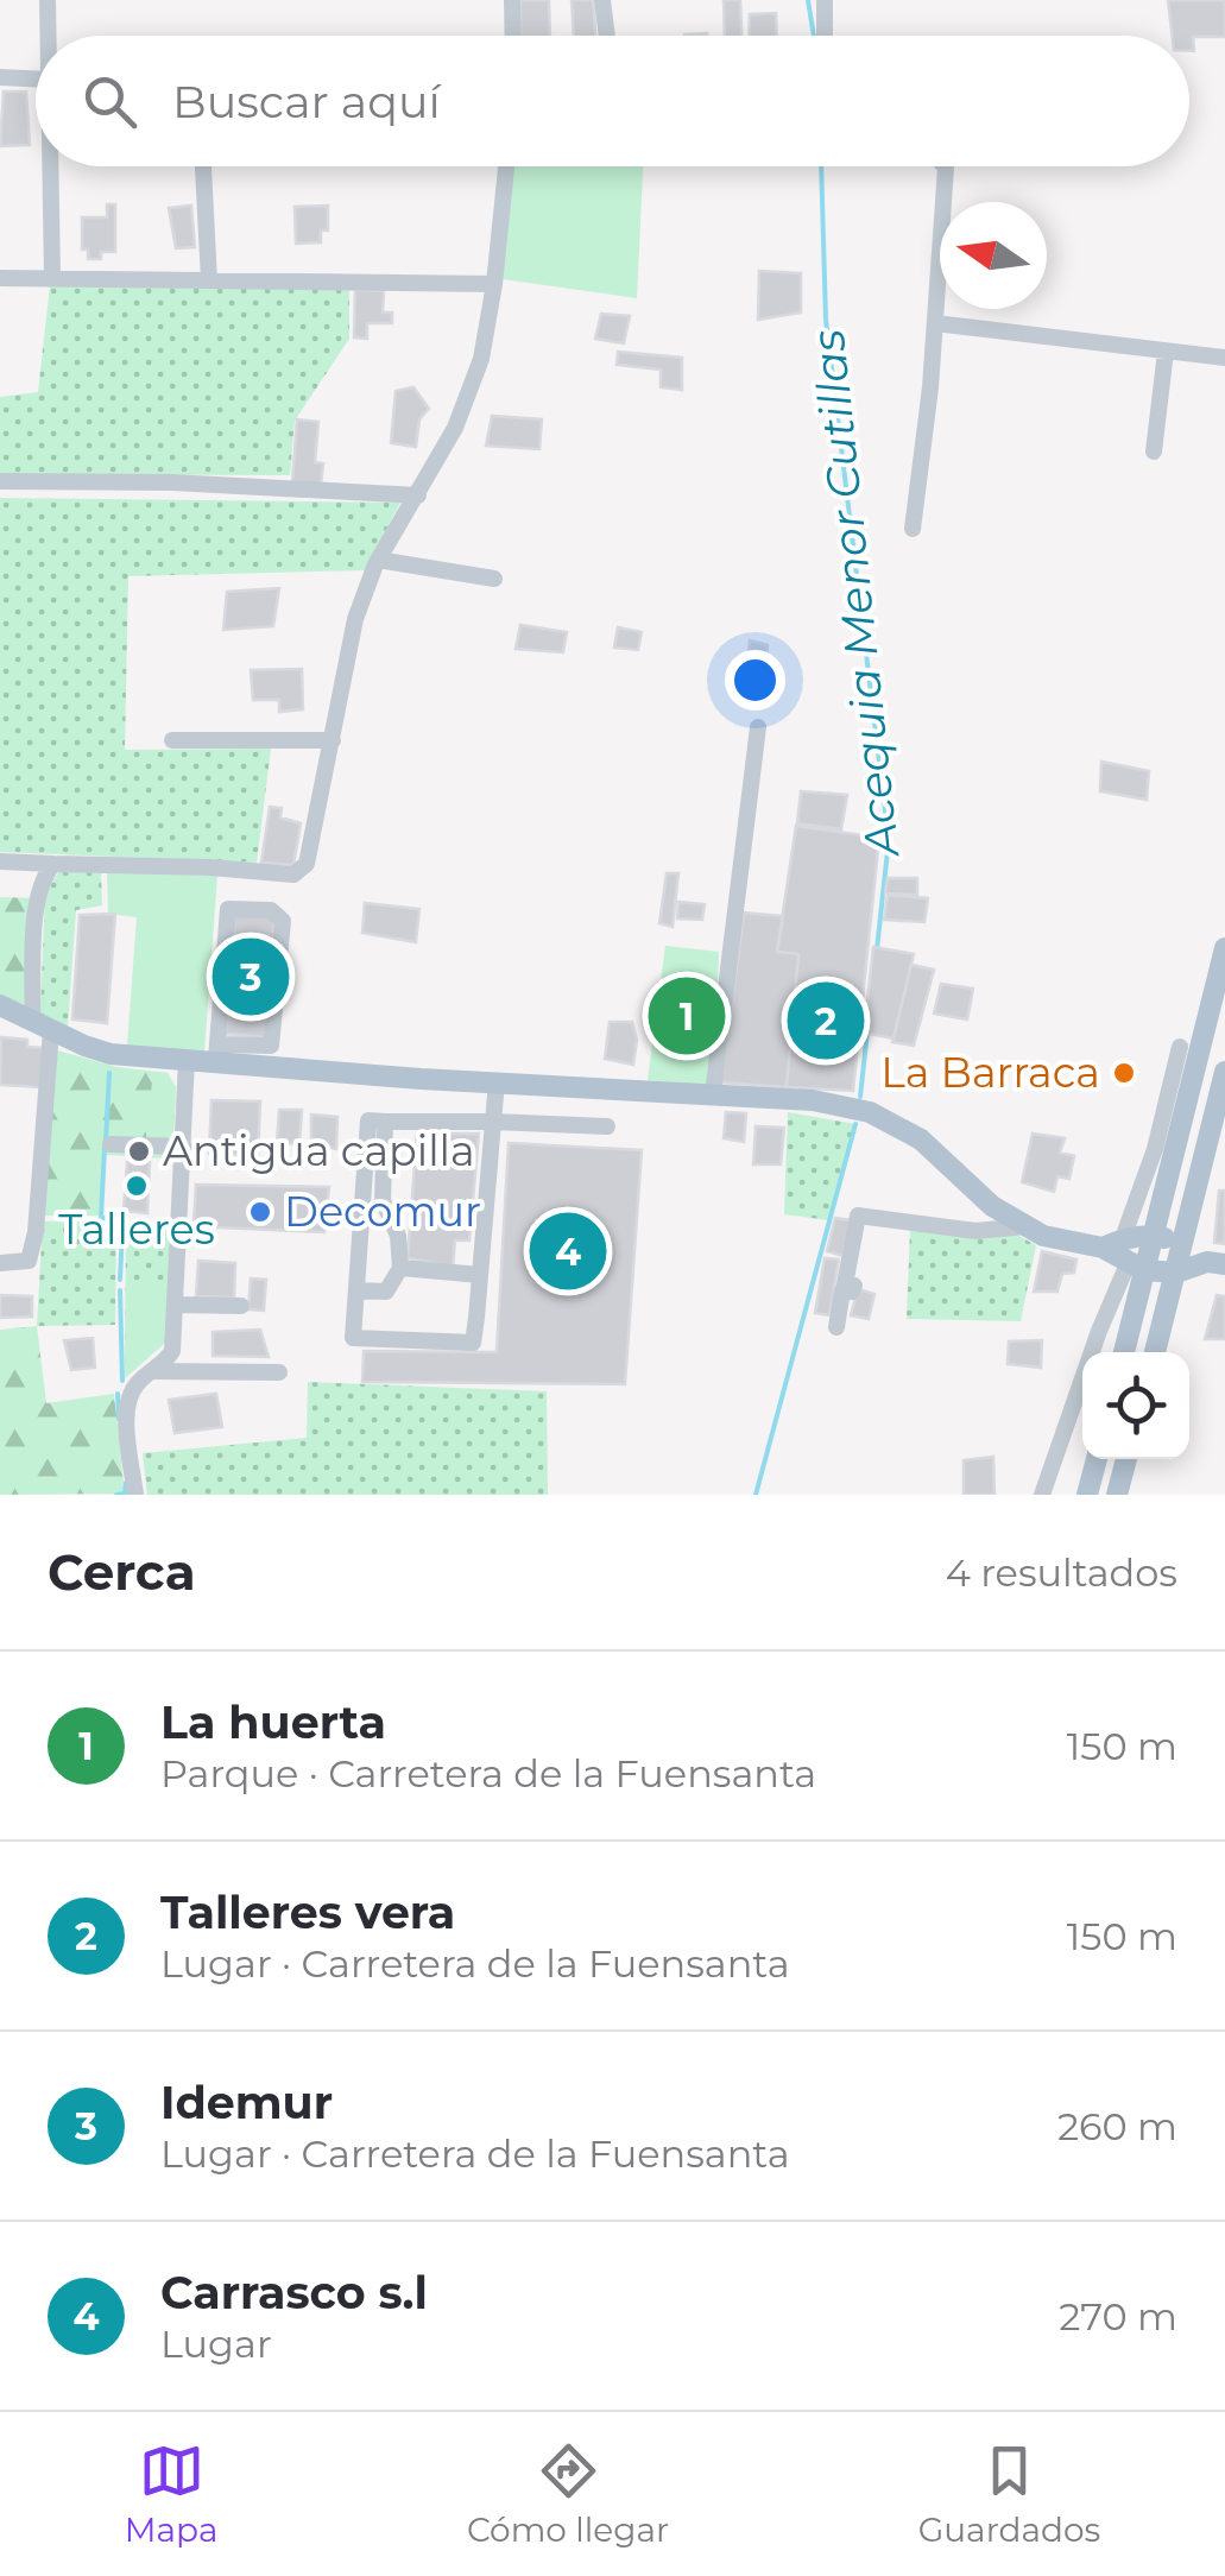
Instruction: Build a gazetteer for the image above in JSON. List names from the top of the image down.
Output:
{
  "water": ["Acequia Menor Cutillas"],
  "places": [
    "La Barraca",
    "Antigua capilla",
    "Talleres",
    "Decomur"
  ],
  "north": "left",
  "page": {
    "search": "Buscar aquí",
    "pins": [
      "3",
      "1",
      "2",
      "4"
    ],
    "heading": ["Cerca", "4 resultados"],
    "list": [
      {
        "mark": "1",
        "name": "La huerta",
        "note": "Parque · Carretera de la Fuensanta",
        "value": "150 m"
      },
      {
        "mark": "2",
        "name": "Talleres vera",
        "note": "Lugar · Carretera de la Fuensanta",
        "value": "150 m"
      },
      {
        "mark": "3",
        "name": "Idemur",
        "note": "Lugar · Carretera de la Fuensanta",
        "value": "260 m"
      },
      {
        "mark": "4",
        "name": "Carrasco s.l",
        "note": "Lugar",
        "value": "270 m"
      }
    ],
    "nav": ["Mapa", "Cómo llegar", "Guardados"]
  }
}
